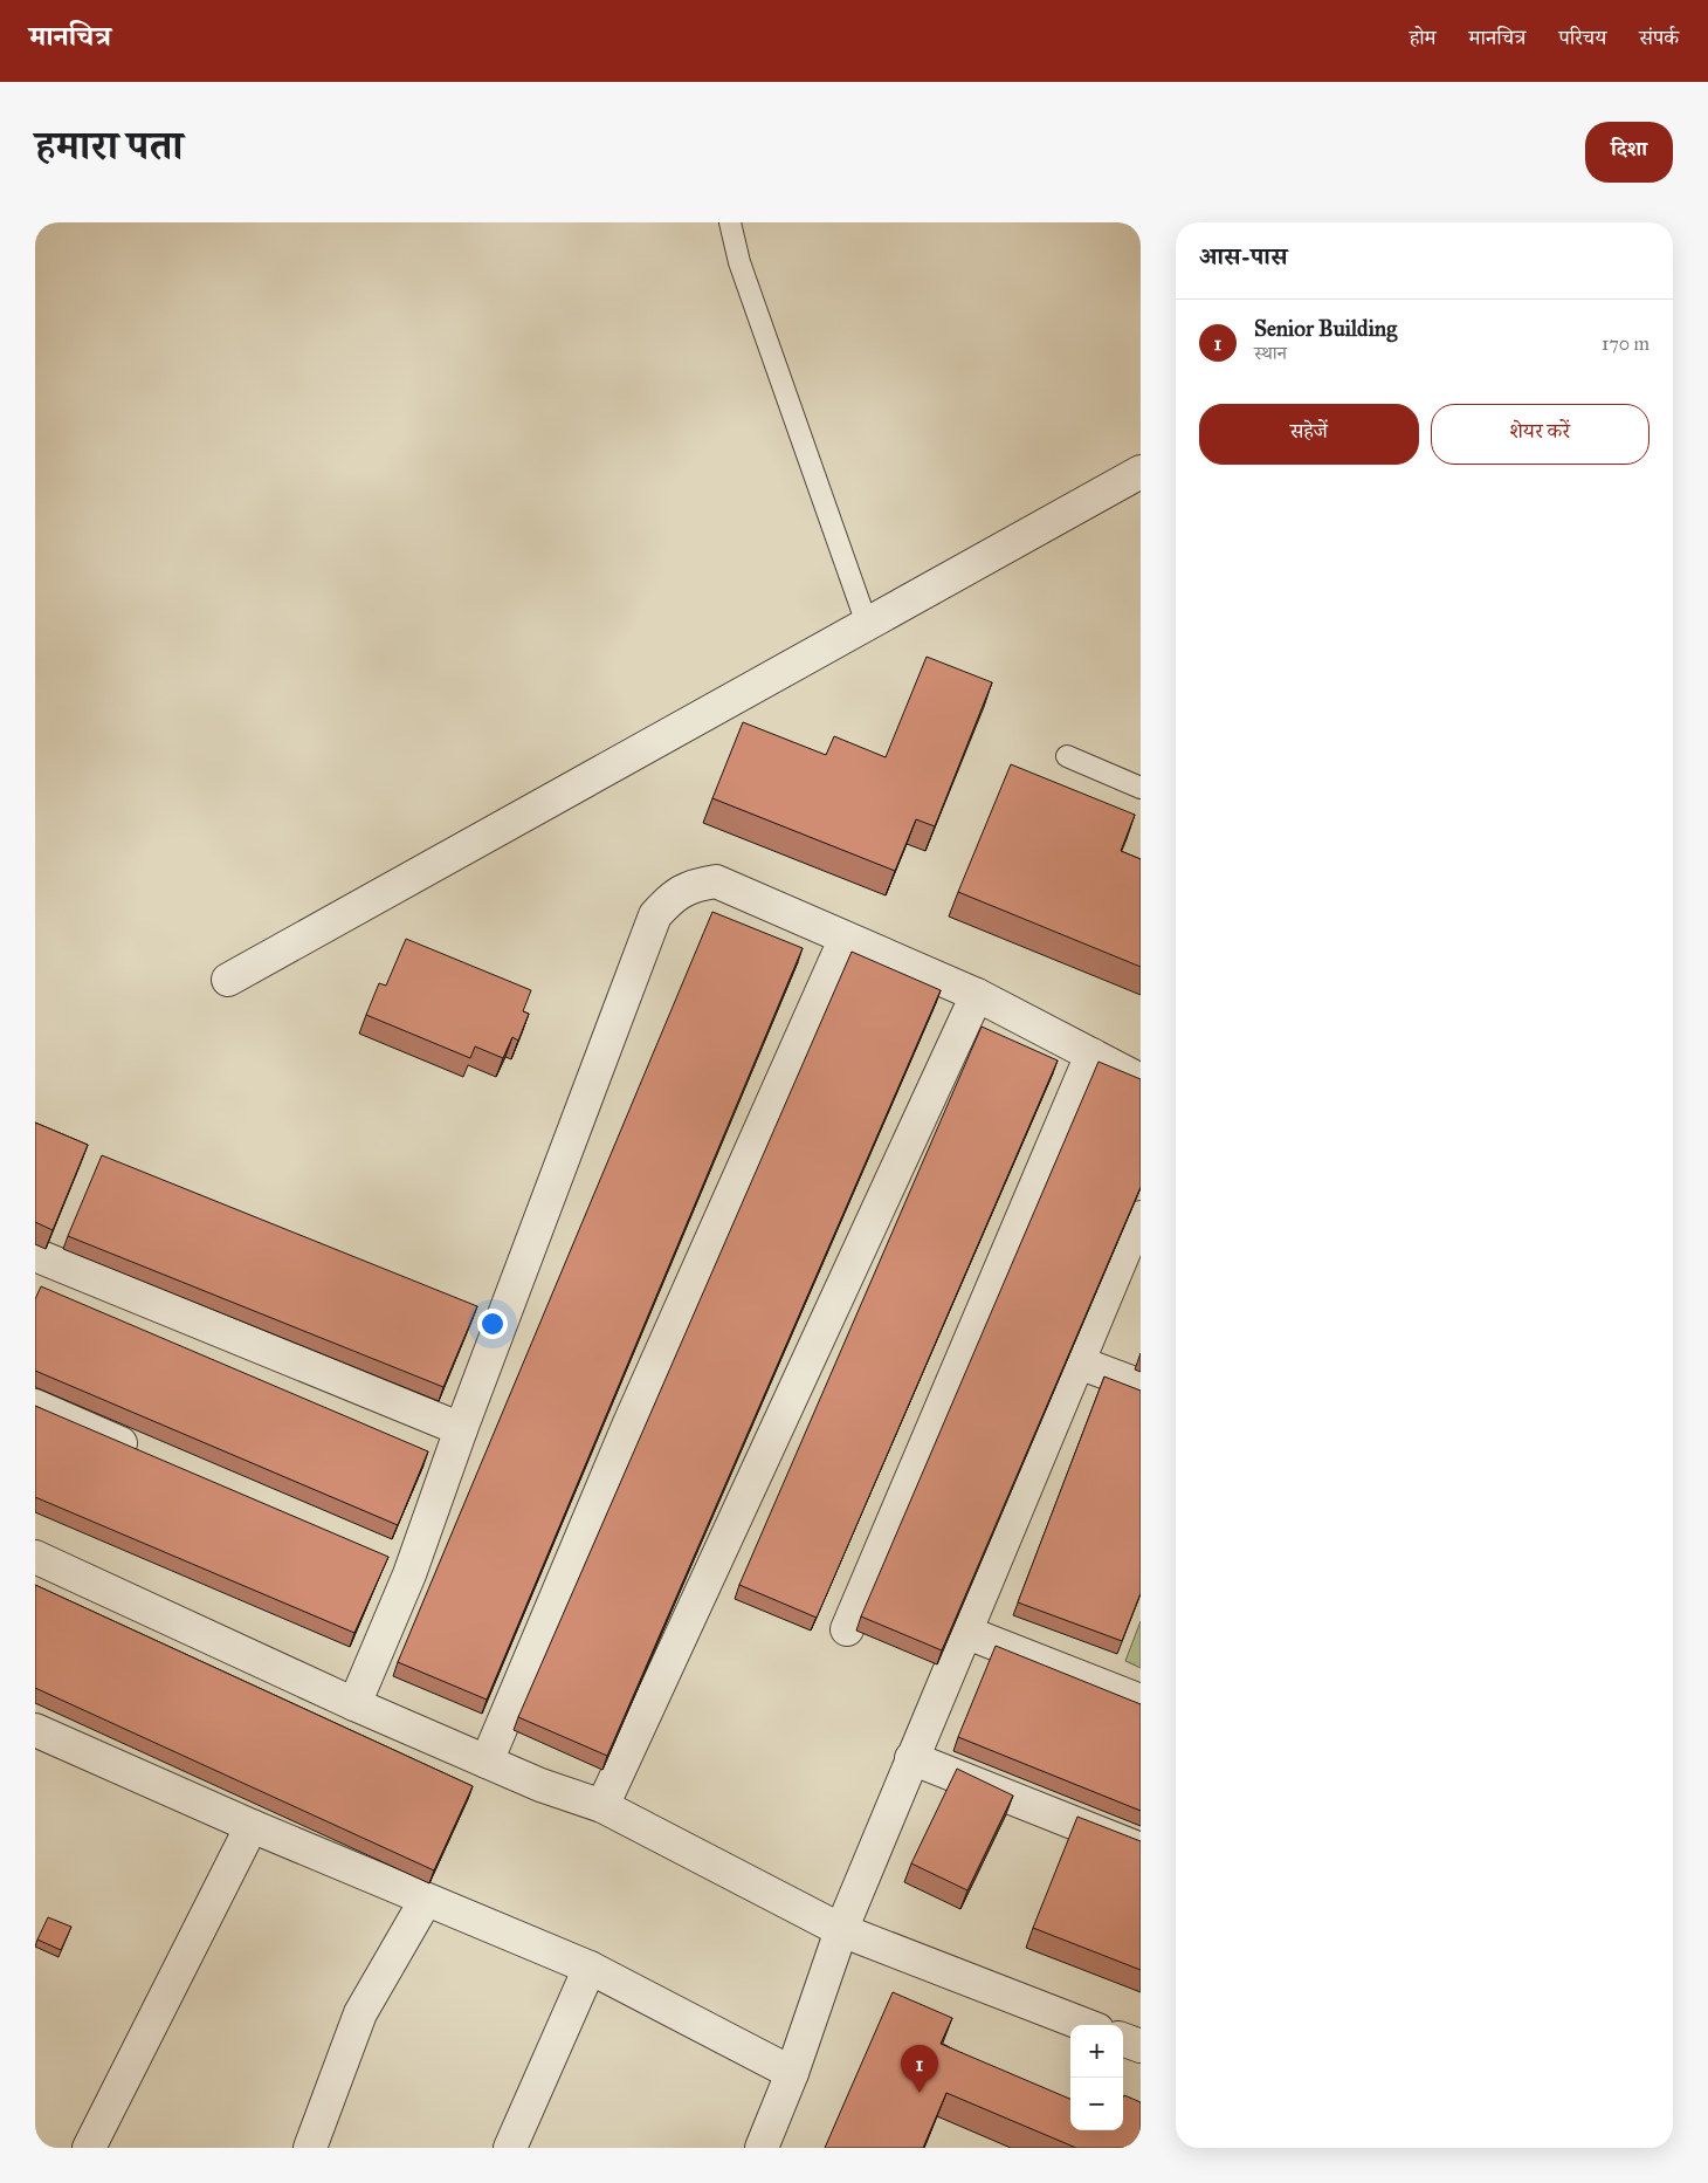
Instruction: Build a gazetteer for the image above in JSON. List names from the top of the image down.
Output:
{
  "page": {
    "header": "मानचित्र",
    "nav": [
      "होम",
      "मानचित्र",
      "परिचय",
      "संपर्क"
    ],
    "title": "हमारा पता",
    "buttons": [
      "दिशा",
      ["सहेजें", "शेयर करें"]
    ],
    "heading": "आस-पास",
    "list": [
      {
        "mark": "1",
        "name": "Senior Building",
        "note": "स्थान",
        "value": "170 m"
      }
    ],
    "map_buttons": ["+", "−"],
    "pins": "1"
  }
}
